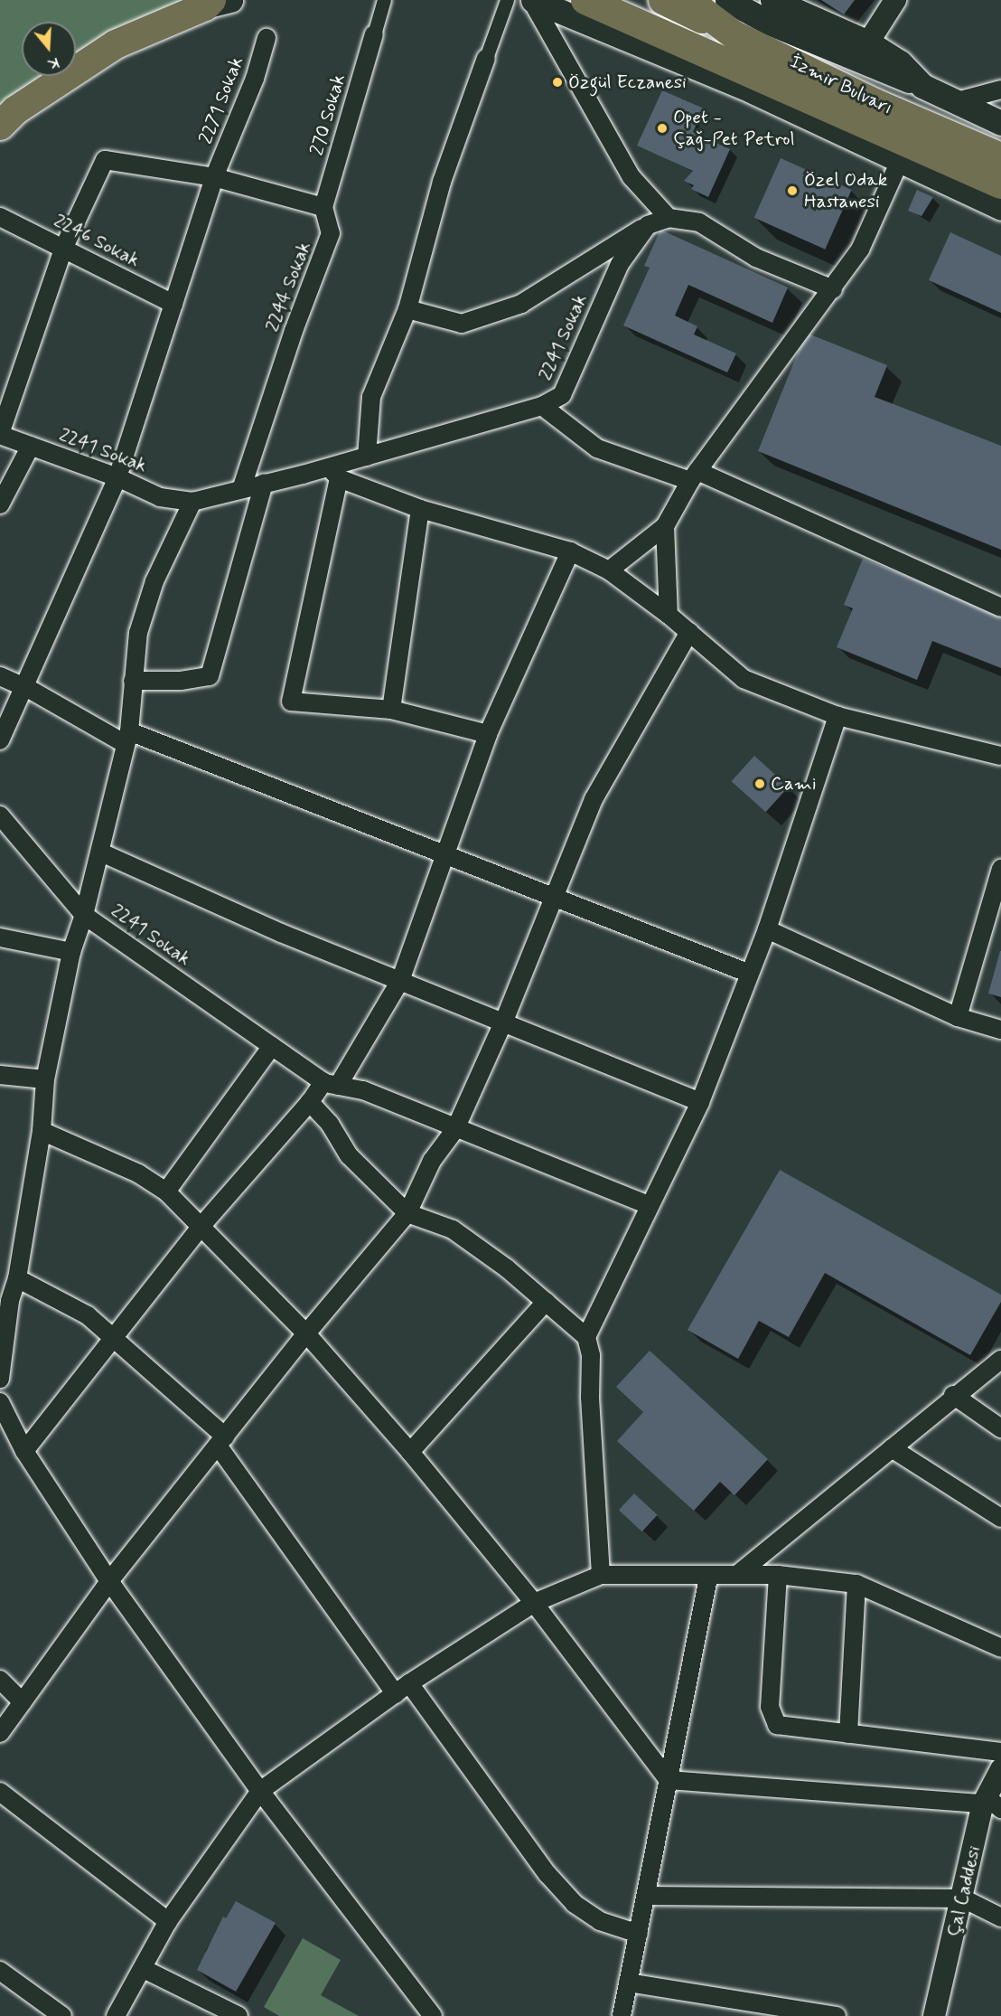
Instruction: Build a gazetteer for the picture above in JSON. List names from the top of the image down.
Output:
{
  "streets": {
    "main road": ["İzmir Bulvarı"],
    "street": [
      "2271 Sokak",
      "270 Sokak",
      "2246 Sokak",
      "2244 Sokak",
      "2241 Sokak",
      "Çal Caddesi"
    ]
  },
  "crossings": [
    ["2271 Sokak", "2246 Sokak"],
    ["2271 Sokak", "2241 Sokak"],
    ["270 Sokak", "2244 Sokak"],
    ["2244 Sokak", "2241 Sokak"]
  ],
  "places": [
    "Özgül Eczanesi",
    "Opet - Çağ-Pet Petrol",
    "Özel Odak Hastanesi",
    "Cami"
  ],
  "north": "bottom"
}
